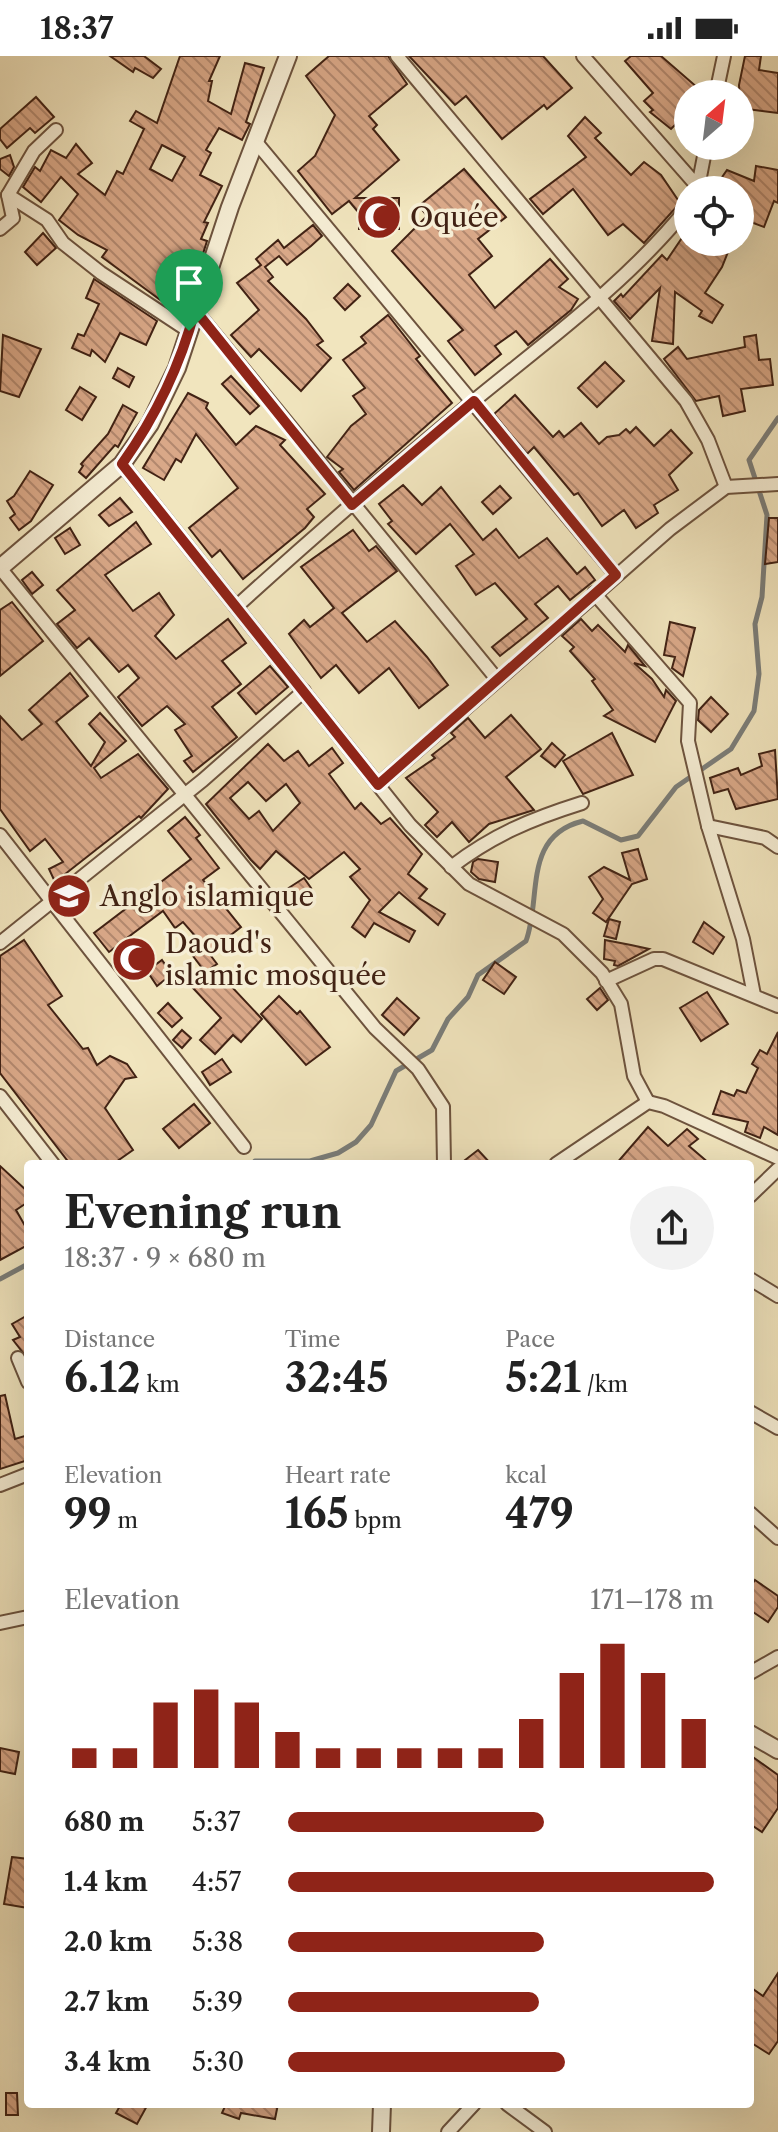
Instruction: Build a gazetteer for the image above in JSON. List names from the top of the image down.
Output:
{
  "places": {
    "mosque": ["Oquée", "Daoud's islamic mosquée"],
    "school or university": ["Anglo islamique"]
  },
  "north": "top right",
  "page": {
    "status": "18:37",
    "heading": ["Evening run", "18:37 · 9 × 680 m"],
    "stats": [
      ["Distance", "6.12 km"],
      ["Time", "32:45"],
      ["Pace", "5:21 /km"],
      ["Elevation", "99 m"],
      ["Heart rate", "165 bpm"],
      ["kcal", "479"]
    ],
    "chart": ["Elevation", "171–178 m"],
    "list": [
      {
        "name": "680 m",
        "note": "5:37"
      },
      {
        "name": "1.4 km",
        "note": "4:57"
      },
      {
        "name": "2.0 km",
        "note": "5:38"
      },
      {
        "name": "2.7 km",
        "note": "5:39"
      },
      {
        "name": "3.4 km",
        "note": "5:30"
      }
    ]
  }
}
